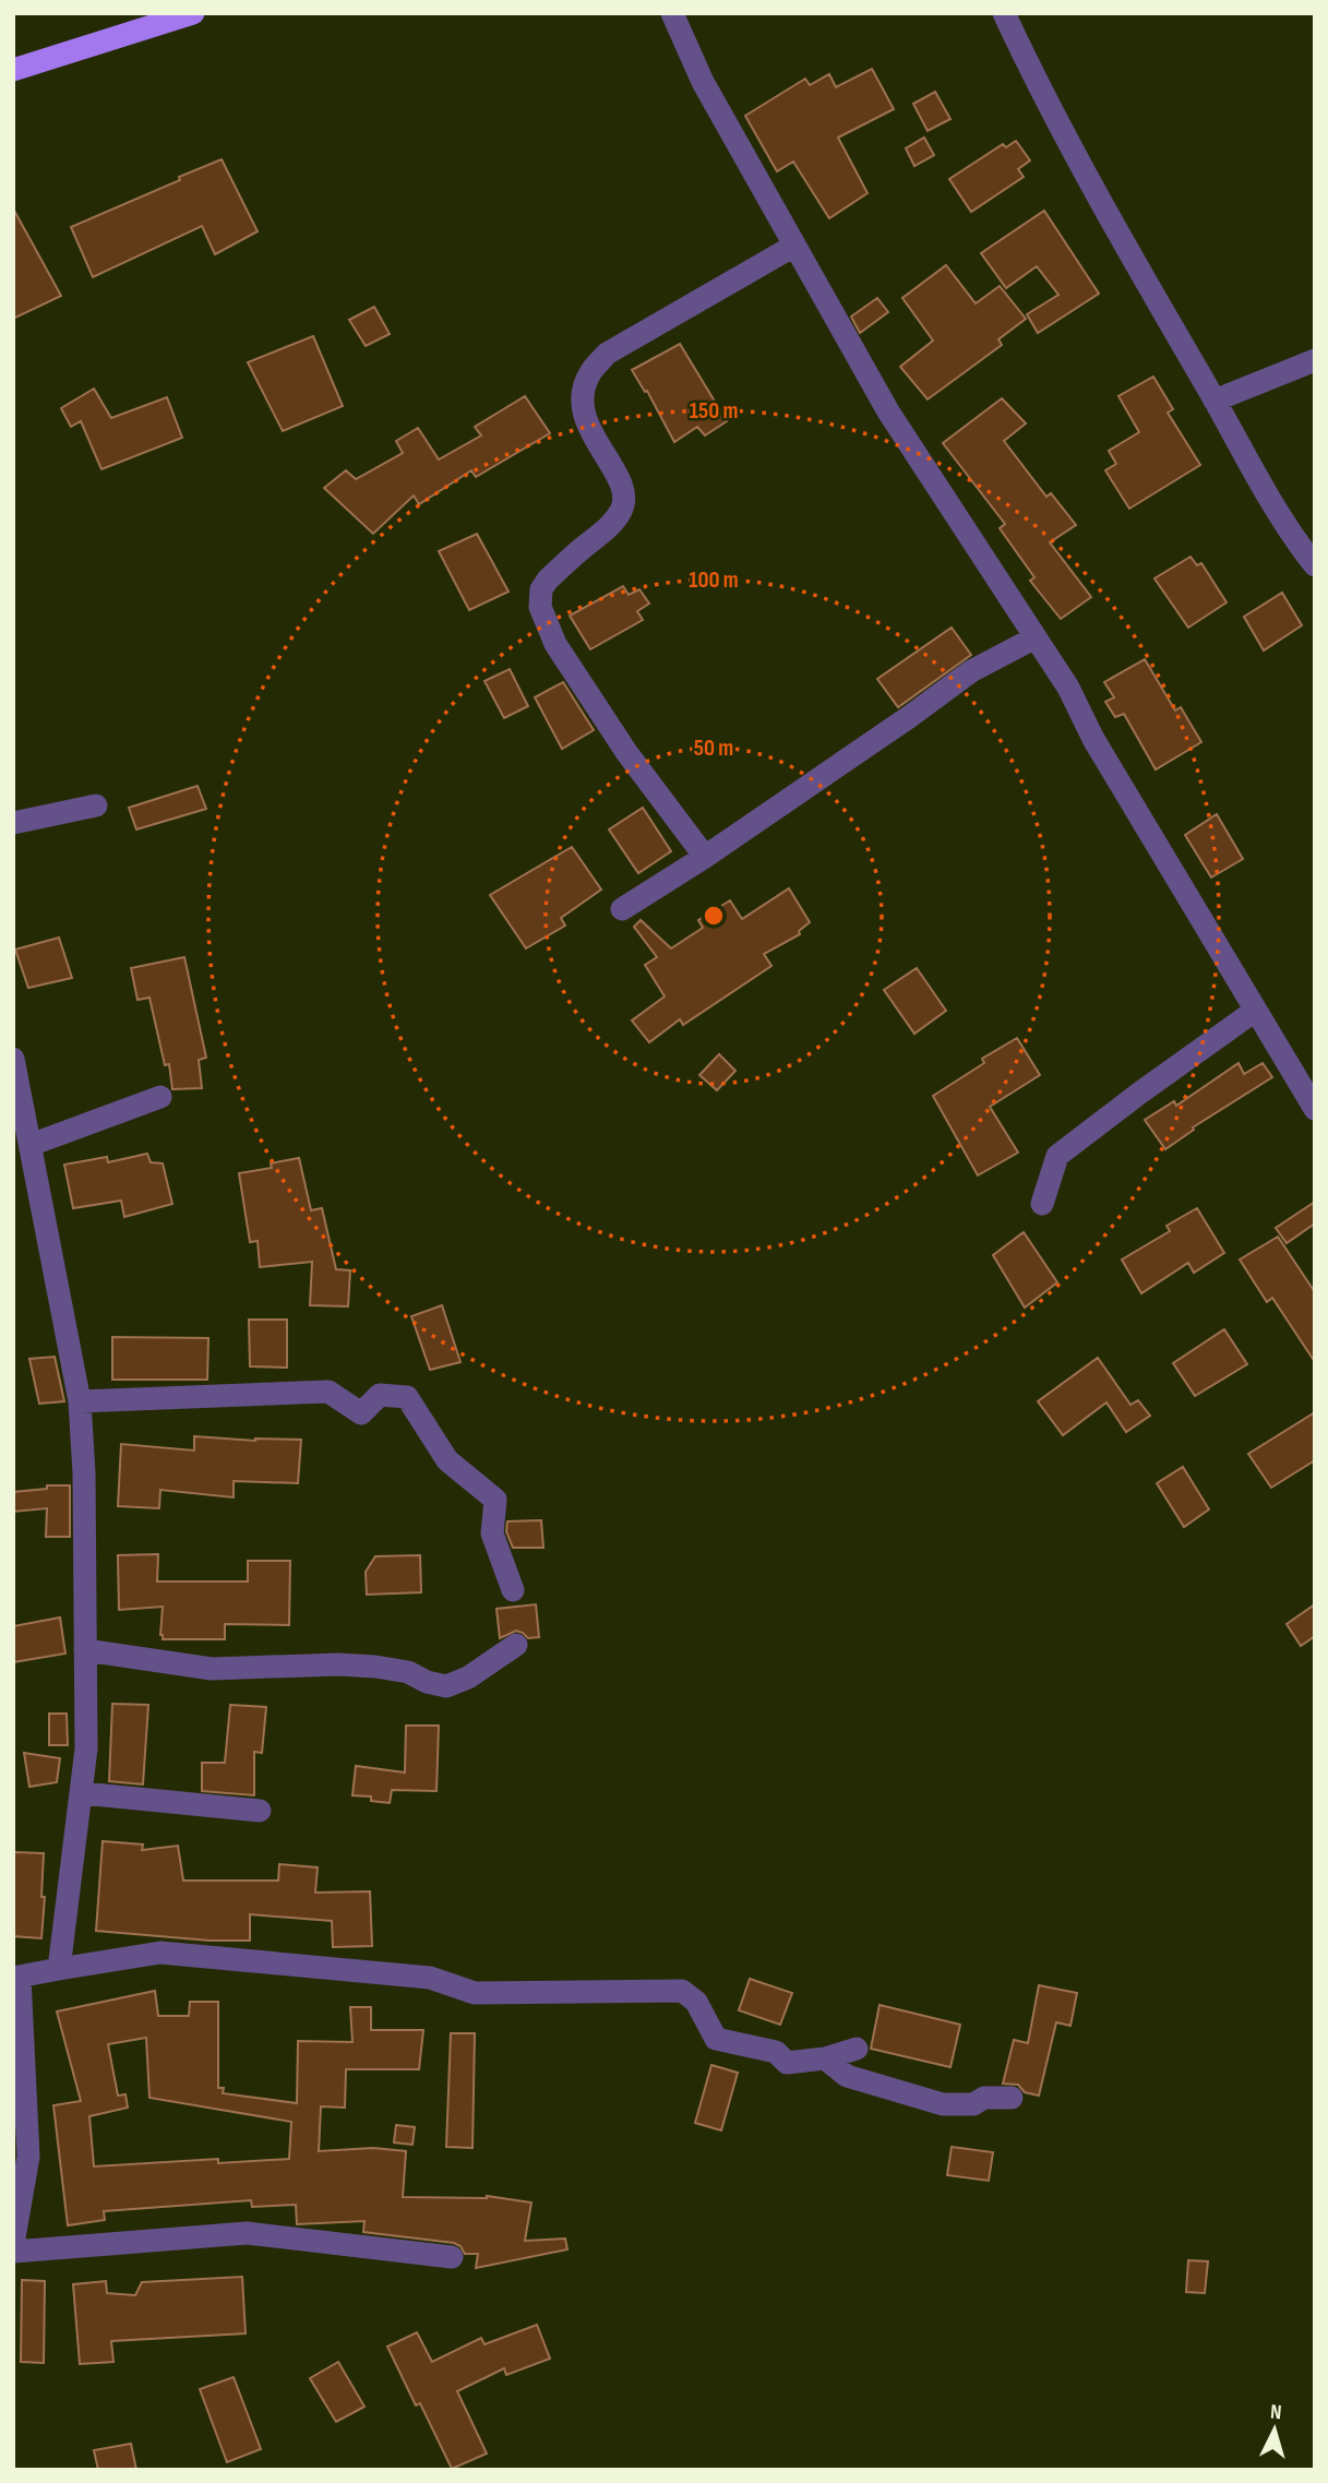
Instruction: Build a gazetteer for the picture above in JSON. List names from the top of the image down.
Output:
{
  "north": "top",
  "rings": ["150 m", "100 m", "50 m"]
}
